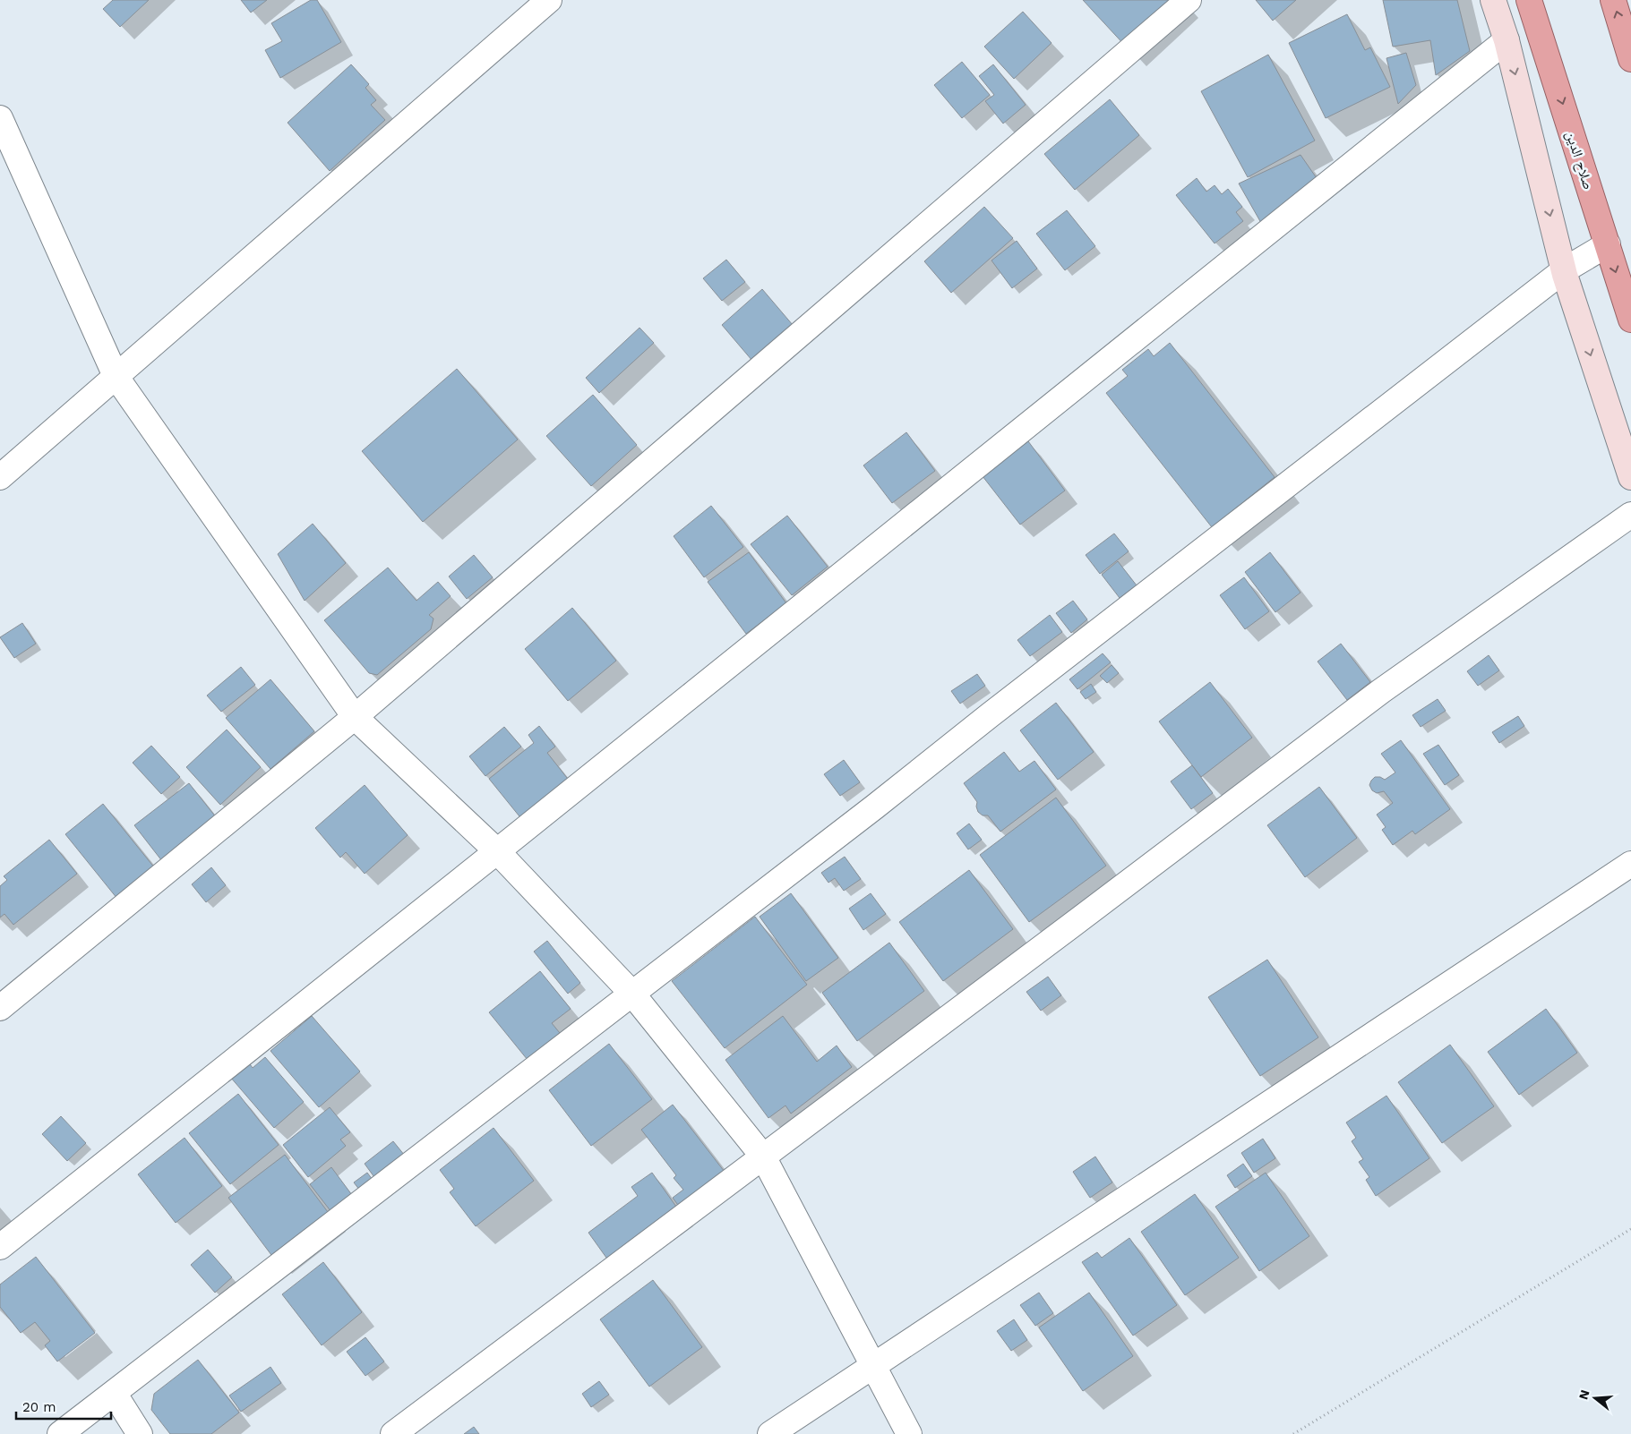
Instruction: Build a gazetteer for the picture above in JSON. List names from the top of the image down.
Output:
{
  "streets": {
    "highway": ["صلاح الدين"]
  },
  "one_way": ["صلاح الدين"],
  "scale_bar": "20 m",
  "north": "left"
}
